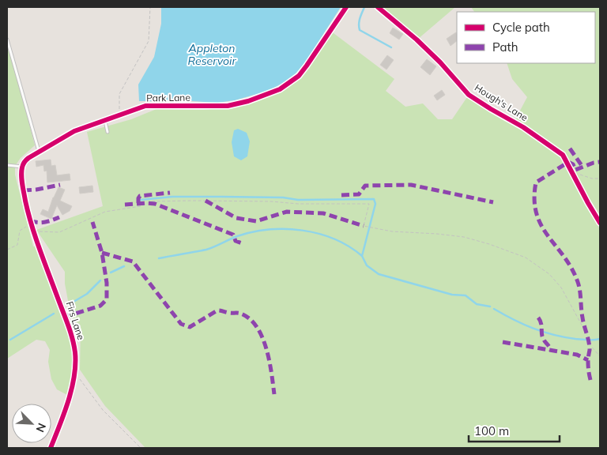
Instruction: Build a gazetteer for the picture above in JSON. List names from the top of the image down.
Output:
{
  "streets": {
    "street": ["Park Lane", "Hough's Lane", "Firs Lane"]
  },
  "water": ["Appleton Reservoir"],
  "legend": ["Cycle path", "Path"],
  "scale_bar": "100 m",
  "north": "bottom right"
}
